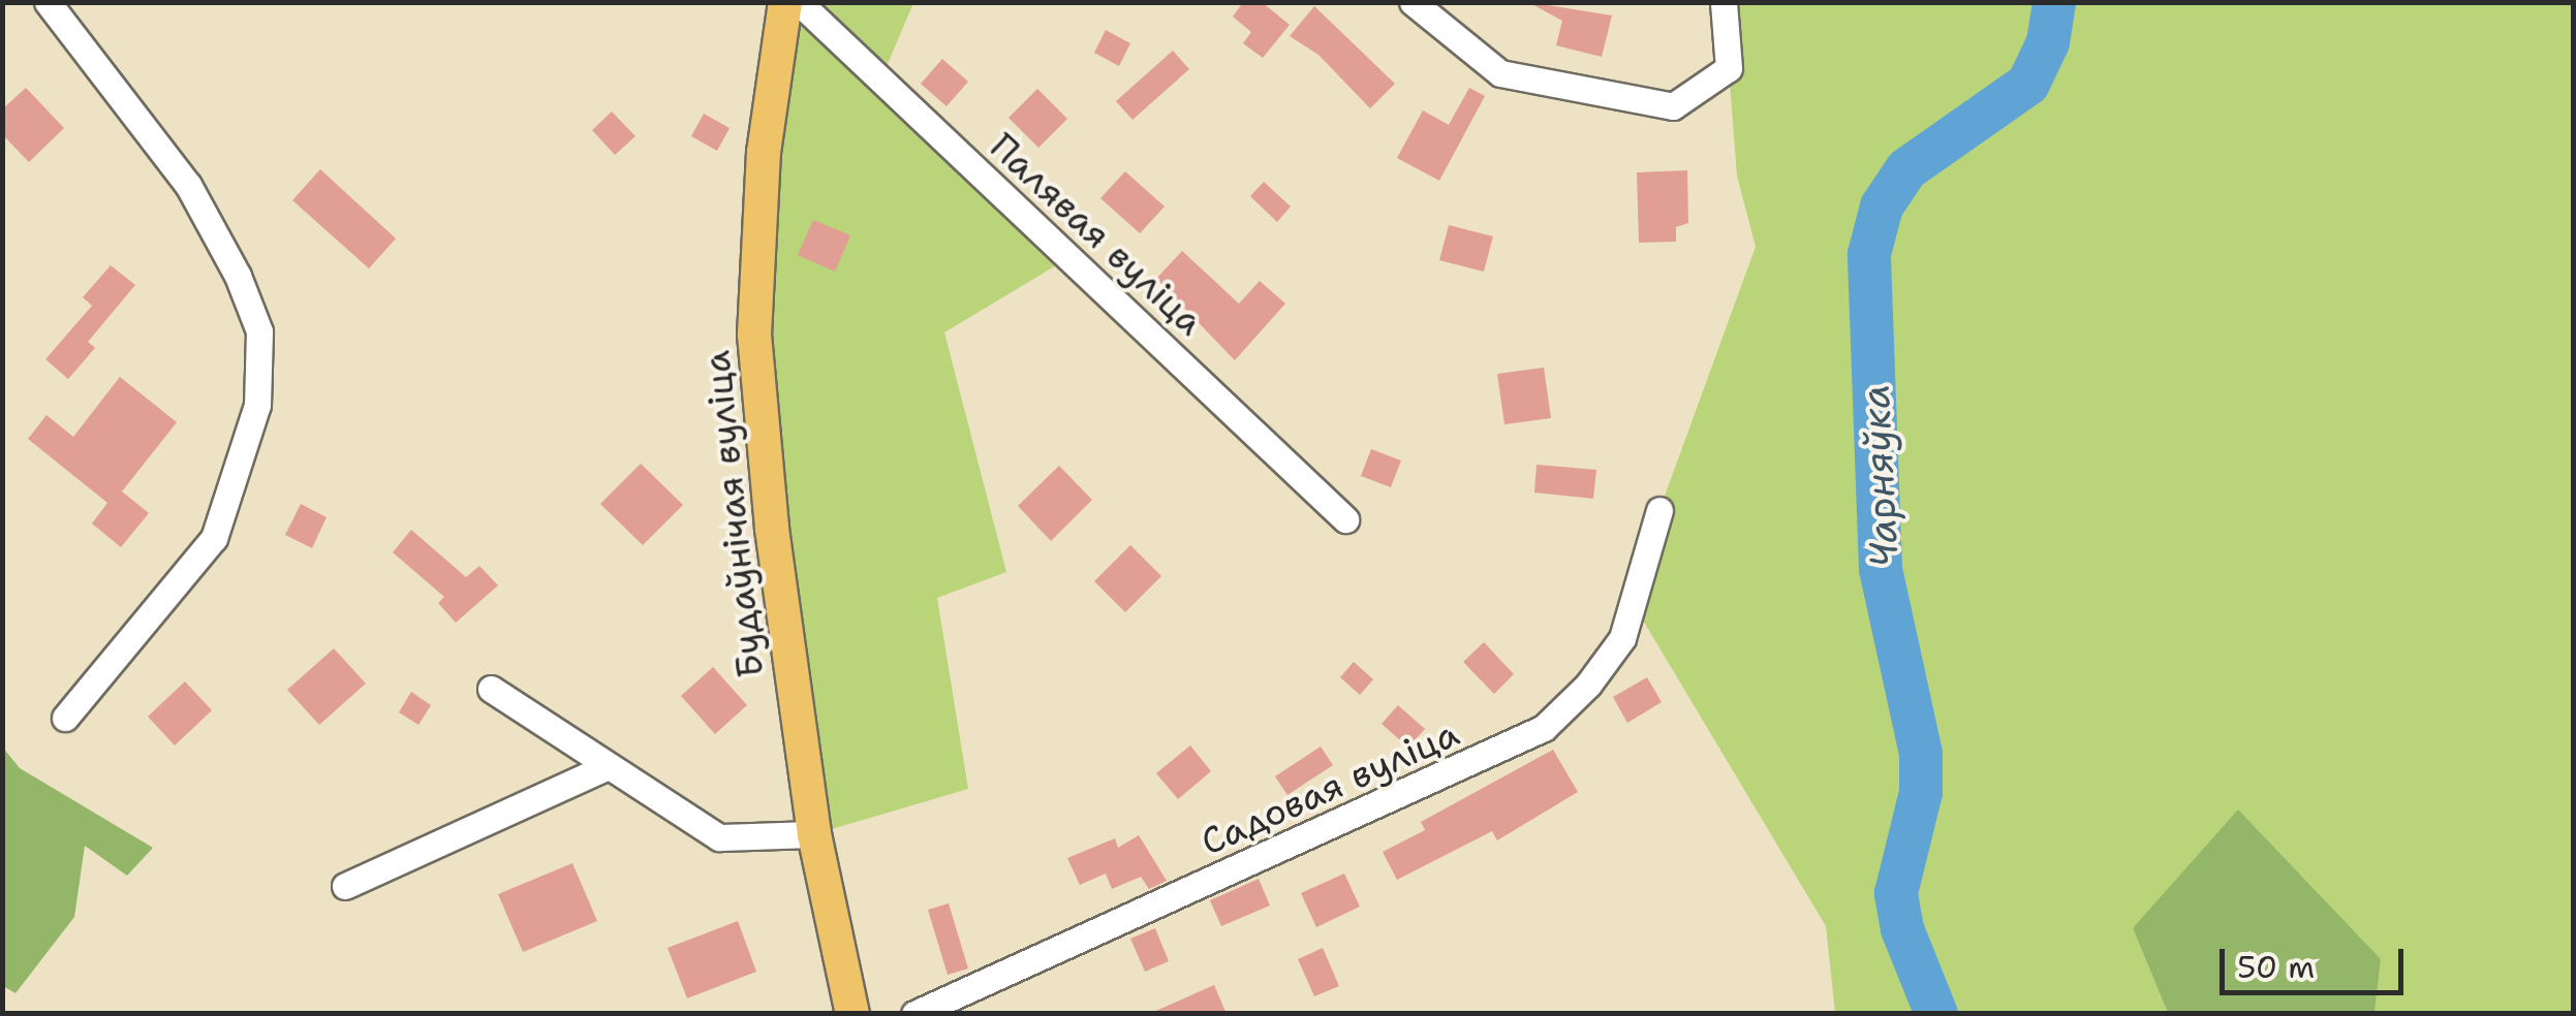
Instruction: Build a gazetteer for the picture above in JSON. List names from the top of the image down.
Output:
{
  "streets": {
    "main road": ["Будаўнічая вуліца"],
    "street": ["Палявая вуліца", "Садовая вуліца"]
  },
  "water": ["Чарняўка"],
  "scale_bar": "50 m"
}
